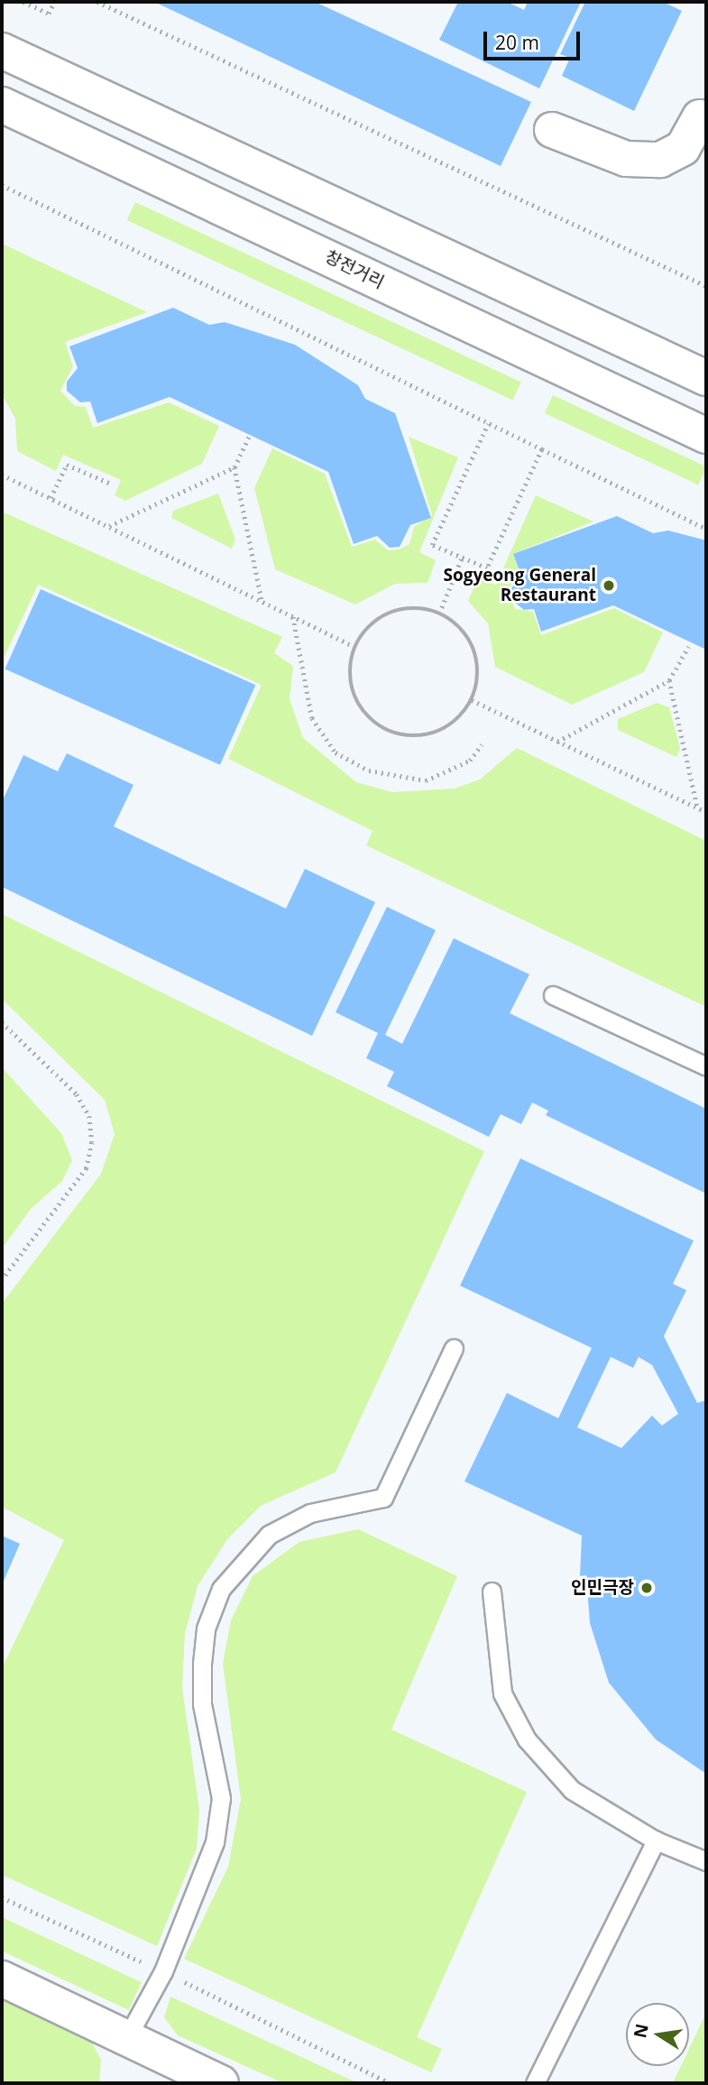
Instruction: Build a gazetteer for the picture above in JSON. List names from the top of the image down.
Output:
{
  "streets": {
    "main road": ["창전거리"]
  },
  "places": ["Sogyeong General Restaurant", "인민극장"],
  "scale_bar": "20 m",
  "north": "left"
}
